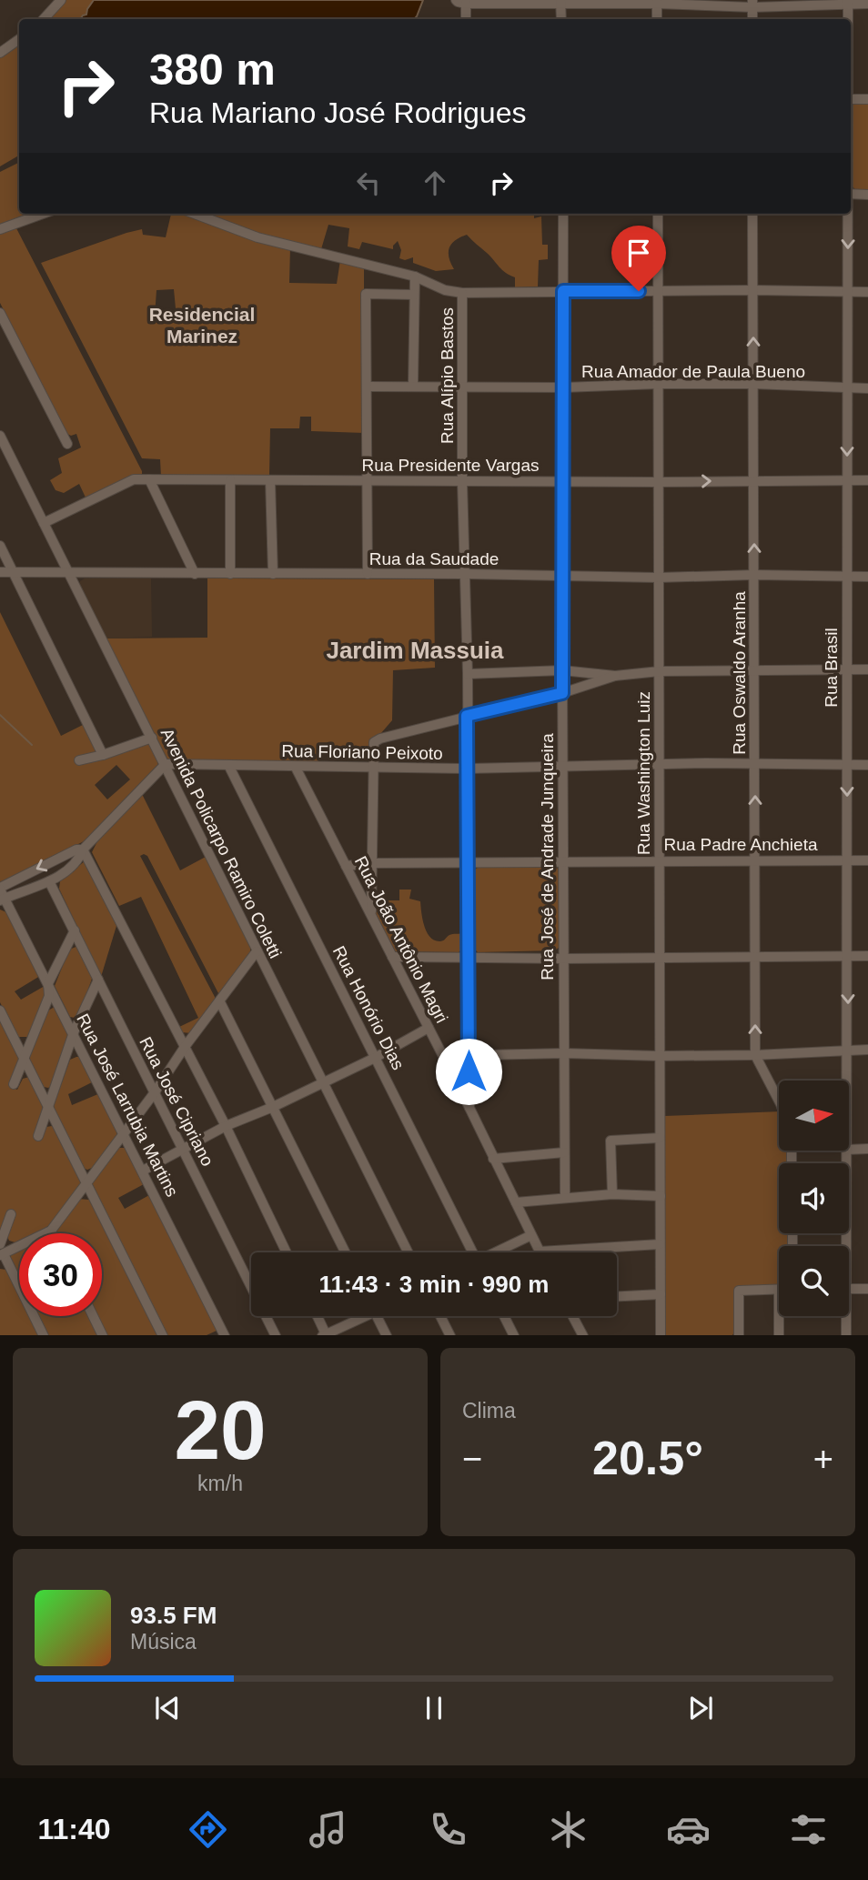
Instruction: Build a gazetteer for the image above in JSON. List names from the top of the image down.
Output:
{
  "streets": {
    "street": [
      "Rua Amador de Paula Bueno",
      "Rua Alípio Bastos",
      "Rua Presidente Vargas",
      "Rua da Saudade",
      "Rua Brasil",
      "Rua Oswaldo Aranha",
      "Rua Floriano Peixoto",
      "Rua Washington Luiz",
      "Avenida Policarpo Ramiro Coletti",
      "Rua Padre Anchieta",
      "Rua José de Andrade Junqueira",
      "Rua João Antônio Magri",
      "Rua Honório Dias",
      "Rua José Cipriano",
      "Rua José Larrubia Martins"
    ]
  },
  "crossings": [
    ["Rua Amador de Paula Bueno", "Rua Alípio Bastos"],
    ["Rua Amador de Paula Bueno", "Rua Brasil"],
    ["Rua Amador de Paula Bueno", "Rua Oswaldo Aranha"],
    ["Rua Amador de Paula Bueno", "Rua Washington Luiz"],
    ["Rua Amador de Paula Bueno", "Rua José de Andrade Junqueira"],
    ["Rua Alípio Bastos", "Rua Presidente Vargas"],
    ["Rua Alípio Bastos", "Rua da Saudade"],
    ["Rua Alípio Bastos", "Rua Floriano Peixoto"],
    ["Rua Alípio Bastos", "Rua Padre Anchieta"],
    ["Rua Alípio Bastos", "Rua João Antônio Magri"],
    ["Rua Presidente Vargas", "Rua Brasil"],
    ["Rua Presidente Vargas", "Rua Oswaldo Aranha"],
    ["Rua Presidente Vargas", "Rua Washington Luiz"],
    ["Rua Presidente Vargas", "Avenida Policarpo Ramiro Coletti"],
    ["Rua Presidente Vargas", "Rua José de Andrade Junqueira"],
    ["Rua da Saudade", "Rua Brasil"],
    ["Rua da Saudade", "Rua Oswaldo Aranha"],
    ["Rua da Saudade", "Rua Washington Luiz"],
    ["Rua da Saudade", "Avenida Policarpo Ramiro Coletti"],
    ["Rua da Saudade", "Rua José de Andrade Junqueira"],
    ["Rua Brasil", "Rua Floriano Peixoto"],
    ["Rua Brasil", "Rua Padre Anchieta"],
    ["Rua Oswaldo Aranha", "Rua Floriano Peixoto"],
    ["Rua Oswaldo Aranha", "Rua Padre Anchieta"],
    ["Rua Floriano Peixoto", "Rua Washington Luiz"],
    ["Rua Floriano Peixoto", "Avenida Policarpo Ramiro Coletti"],
    ["Rua Floriano Peixoto", "Rua José de Andrade Junqueira"],
    ["Rua Floriano Peixoto", "Rua João Antônio Magri"],
    ["Rua Floriano Peixoto", "Rua Honório Dias"],
    ["Rua Washington Luiz", "Rua Padre Anchieta"],
    ["Rua Padre Anchieta", "Rua José de Andrade Junqueira"],
    ["Rua Padre Anchieta", "Rua João Antônio Magri"]
  ],
  "one_way": ["Rua Brasil", "Rua Oswaldo Aranha"],
  "districts": ["Residencial Marinez", "Jardim Massuia"],
  "north": "right",
  "page": {
    "turn": ["380 m", "Rua Mariano José Rodrigues"],
    "limit": "30",
    "trip": "11:43 · 3 min · 990 m",
    "tile": [
      ["20", "km/h"],
      "Clima"
    ],
    "heat": ["−", "20.5°", "+"],
    "song": ["93.5 FM", "Música"],
    "tabs": "11:40"
  }
}
